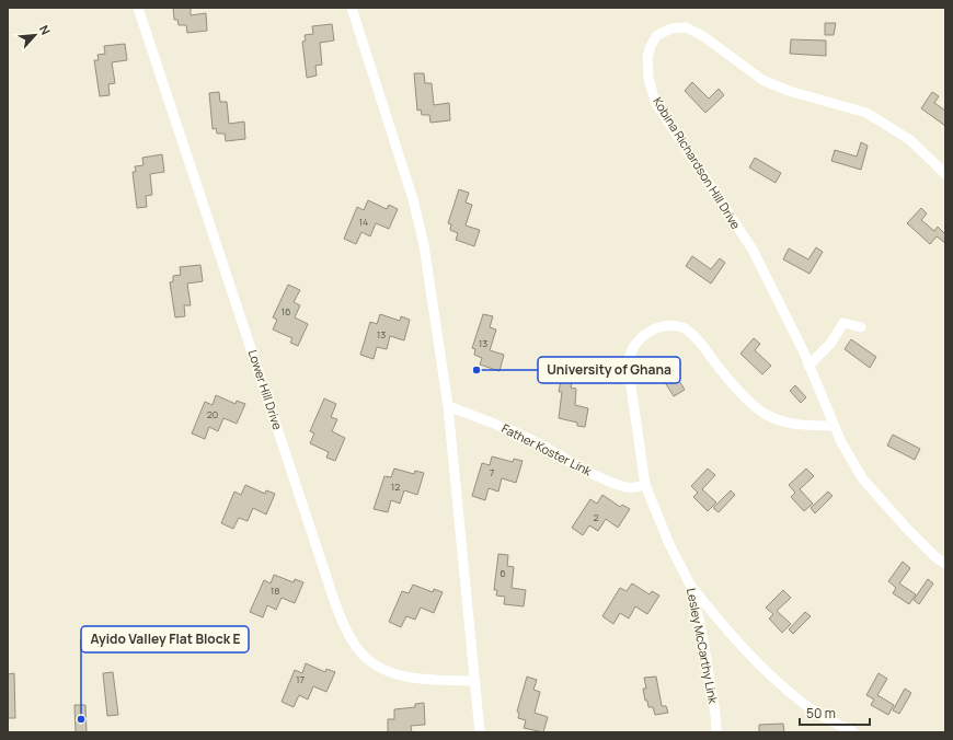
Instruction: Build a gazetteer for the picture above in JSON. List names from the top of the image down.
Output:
{
  "streets": {
    "street": [
      "Kobina Richardson Hill Drive",
      "Lower Hill Drive",
      "Father Koster Link",
      "Lesley McCarthy Link"
    ]
  },
  "crossings": [
    ["Kobina Richardson Hill Drive", "Lesley McCarthy Link"],
    ["Father Koster Link", "Lesley McCarthy Link"]
  ],
  "places": ["University of Ghana", "Ayido Valley Flat Block E"],
  "house_numbers": [
    "14",
    "16",
    "13",
    "13",
    "20",
    "7",
    "12",
    "2",
    "6",
    "18",
    "17"
  ],
  "scale_bar": "50 m",
  "north": "top right"
}
